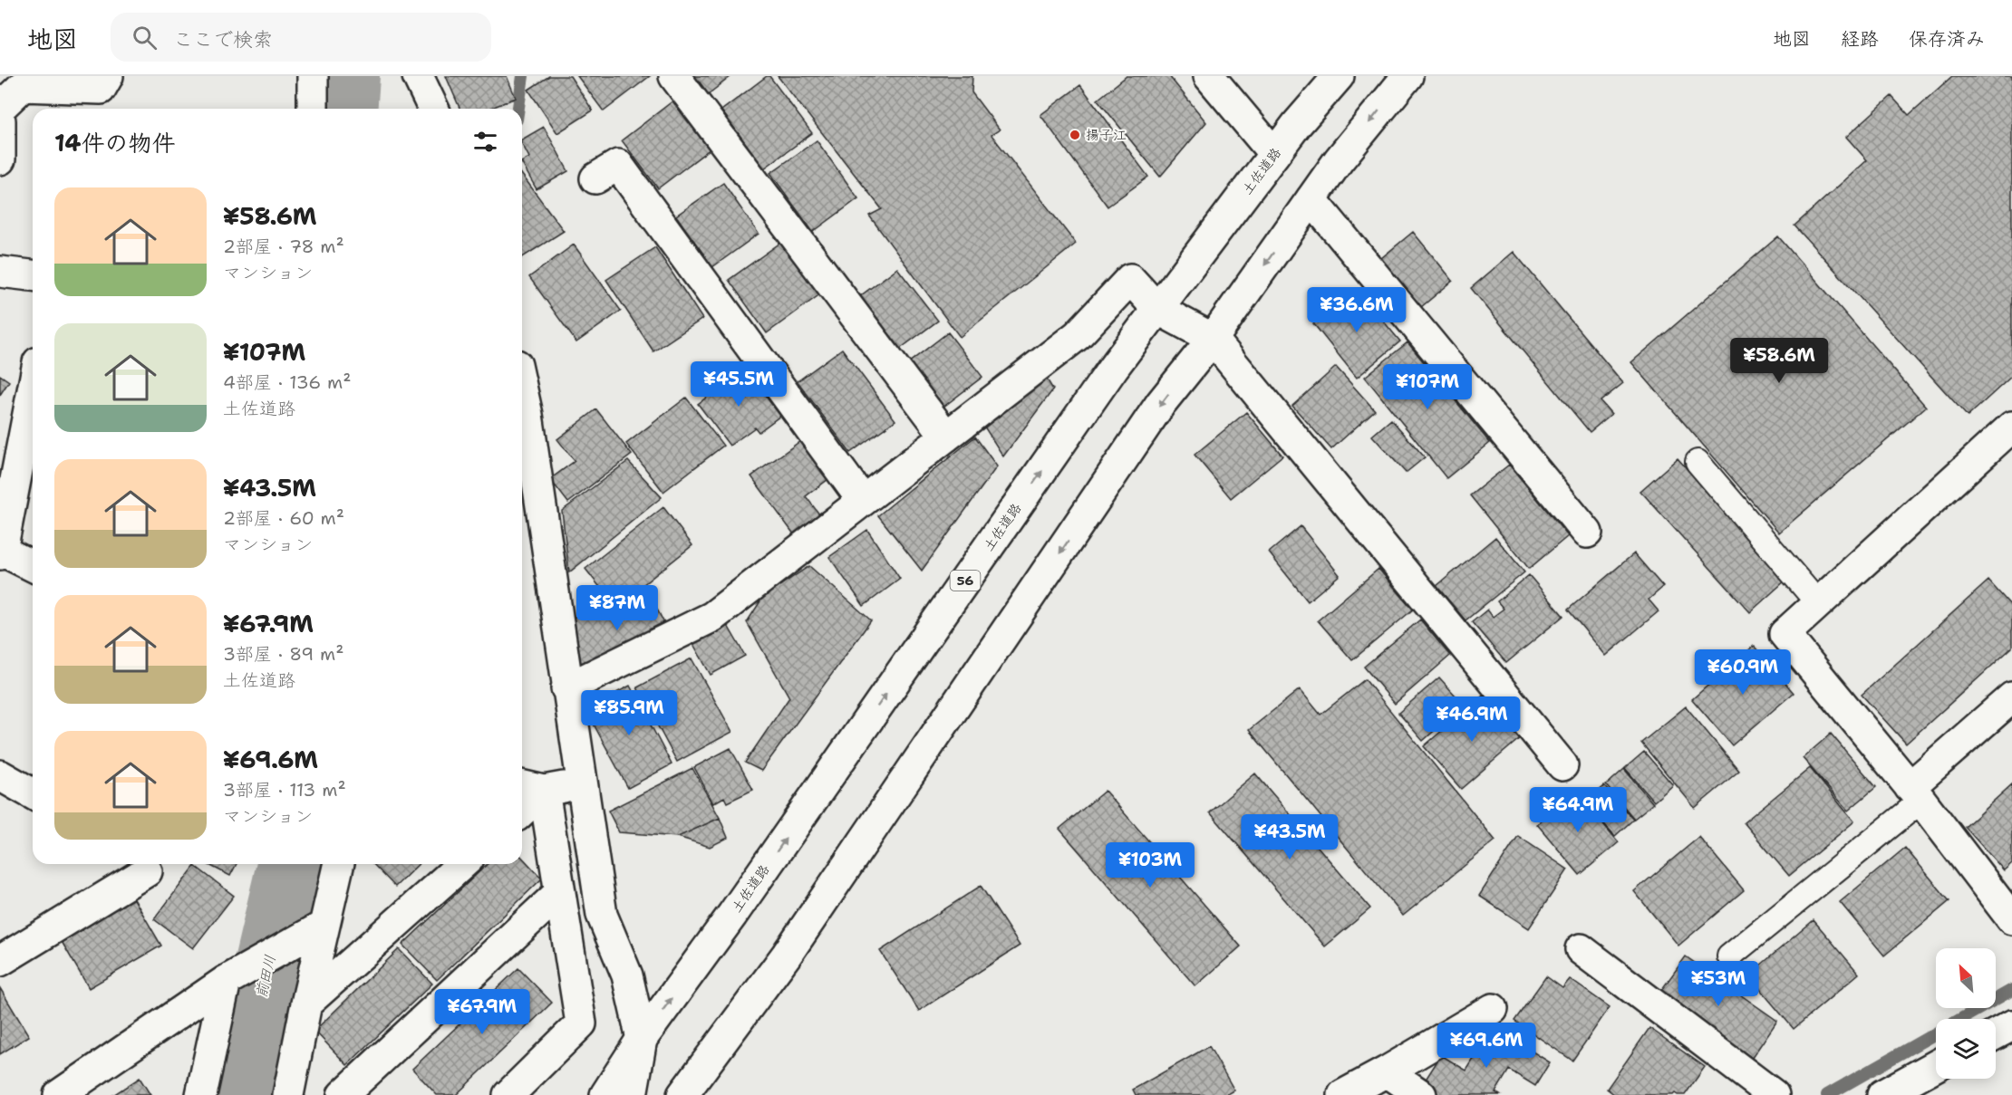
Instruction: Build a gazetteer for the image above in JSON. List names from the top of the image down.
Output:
{
  "streets": {
    "main road": ["土佐道路", "56"]
  },
  "water": ["前田川"],
  "places": ["揚子江"],
  "north": "top left",
  "page": {
    "header": "地図",
    "search": "ここで検索",
    "nav": ["地図", "経路", "保存済み"],
    "heading": "14件の物件",
    "list": [
      {
        "name": "¥58.6M",
        "note": "2部屋 · 78 m² · マンション"
      },
      {
        "name": "¥107M",
        "note": "4部屋 · 136 m² · 土佐道路"
      },
      {
        "name": "¥43.5M",
        "note": "2部屋 · 60 m² · マンション"
      },
      {
        "name": "¥67.9M",
        "note": "3部屋 · 89 m² · 土佐道路"
      },
      {
        "name": "¥69.6M",
        "note": "3部屋 · 113 m² · マンション"
      }
    ],
    "price": [
      "¥36.6M",
      "¥58.6M",
      "¥45.5M",
      "¥107M",
      "¥87M",
      "¥60.9M",
      "¥85.9M",
      "¥46.9M",
      "¥64.9M",
      "¥43.5M",
      "¥103M",
      "¥53M",
      "¥67.9M",
      "¥69.6M"
    ]
  }
}
